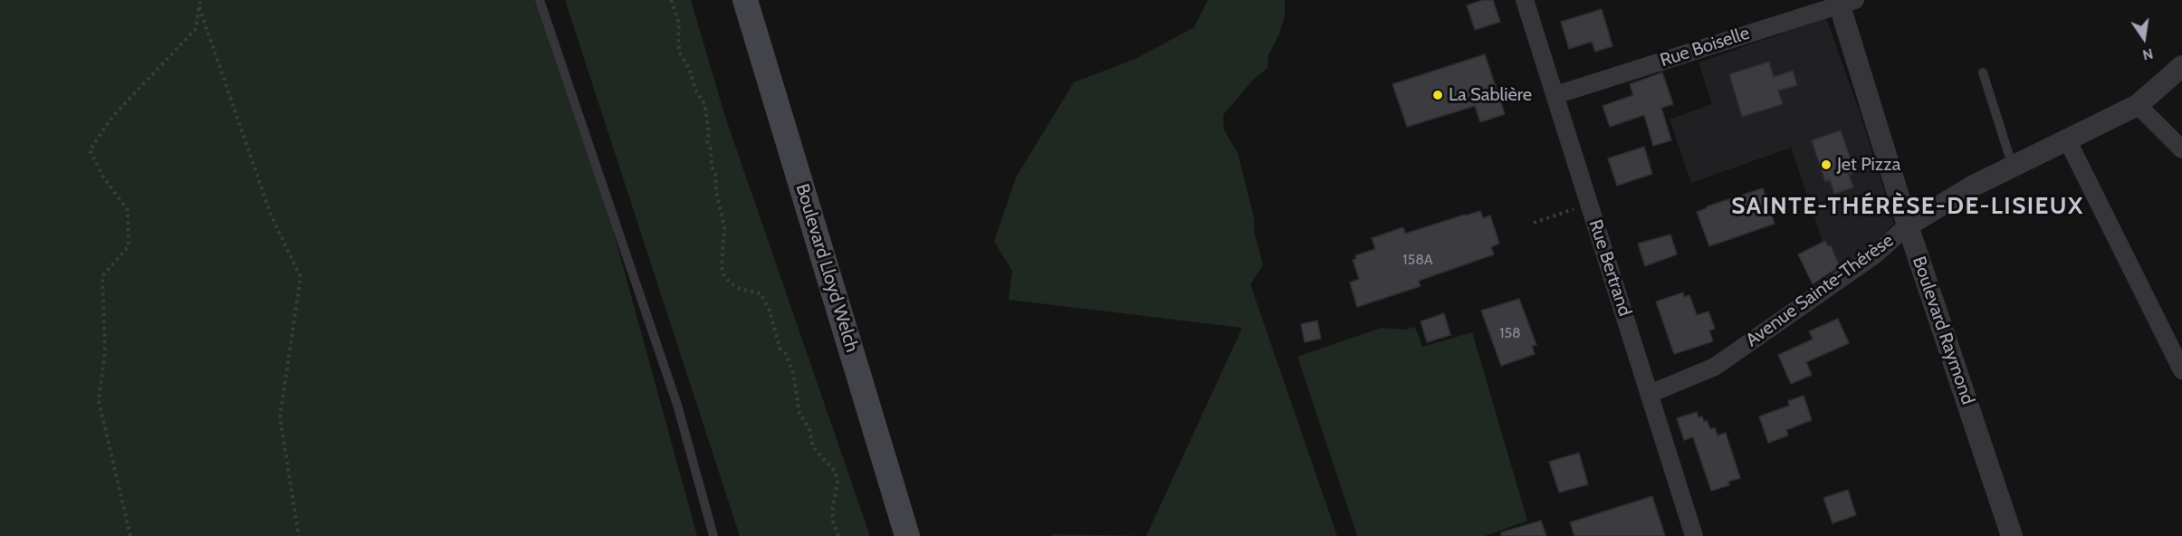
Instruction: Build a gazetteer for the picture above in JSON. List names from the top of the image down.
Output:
{
  "streets": {
    "main road": ["Boulevard Lloyd Welch"],
    "street": [
      "Rue Boiselle",
      "Rue Bertrand",
      "Avenue Sainte-Thérèse",
      "Boulevard Raymond"
    ]
  },
  "crossings": [
    ["Rue Boiselle", "Rue Bertrand"],
    ["Rue Boiselle", "Boulevard Raymond"],
    ["Rue Bertrand", "Avenue Sainte-Thérèse"],
    ["Avenue Sainte-Thérèse", "Boulevard Raymond"]
  ],
  "districts": ["SAINTE-THÉRÈSE-DE-LISIEUX"],
  "places": ["La Sablière", "Jet Pizza"],
  "house_numbers": ["158A", "158"],
  "north": "bottom"
}
